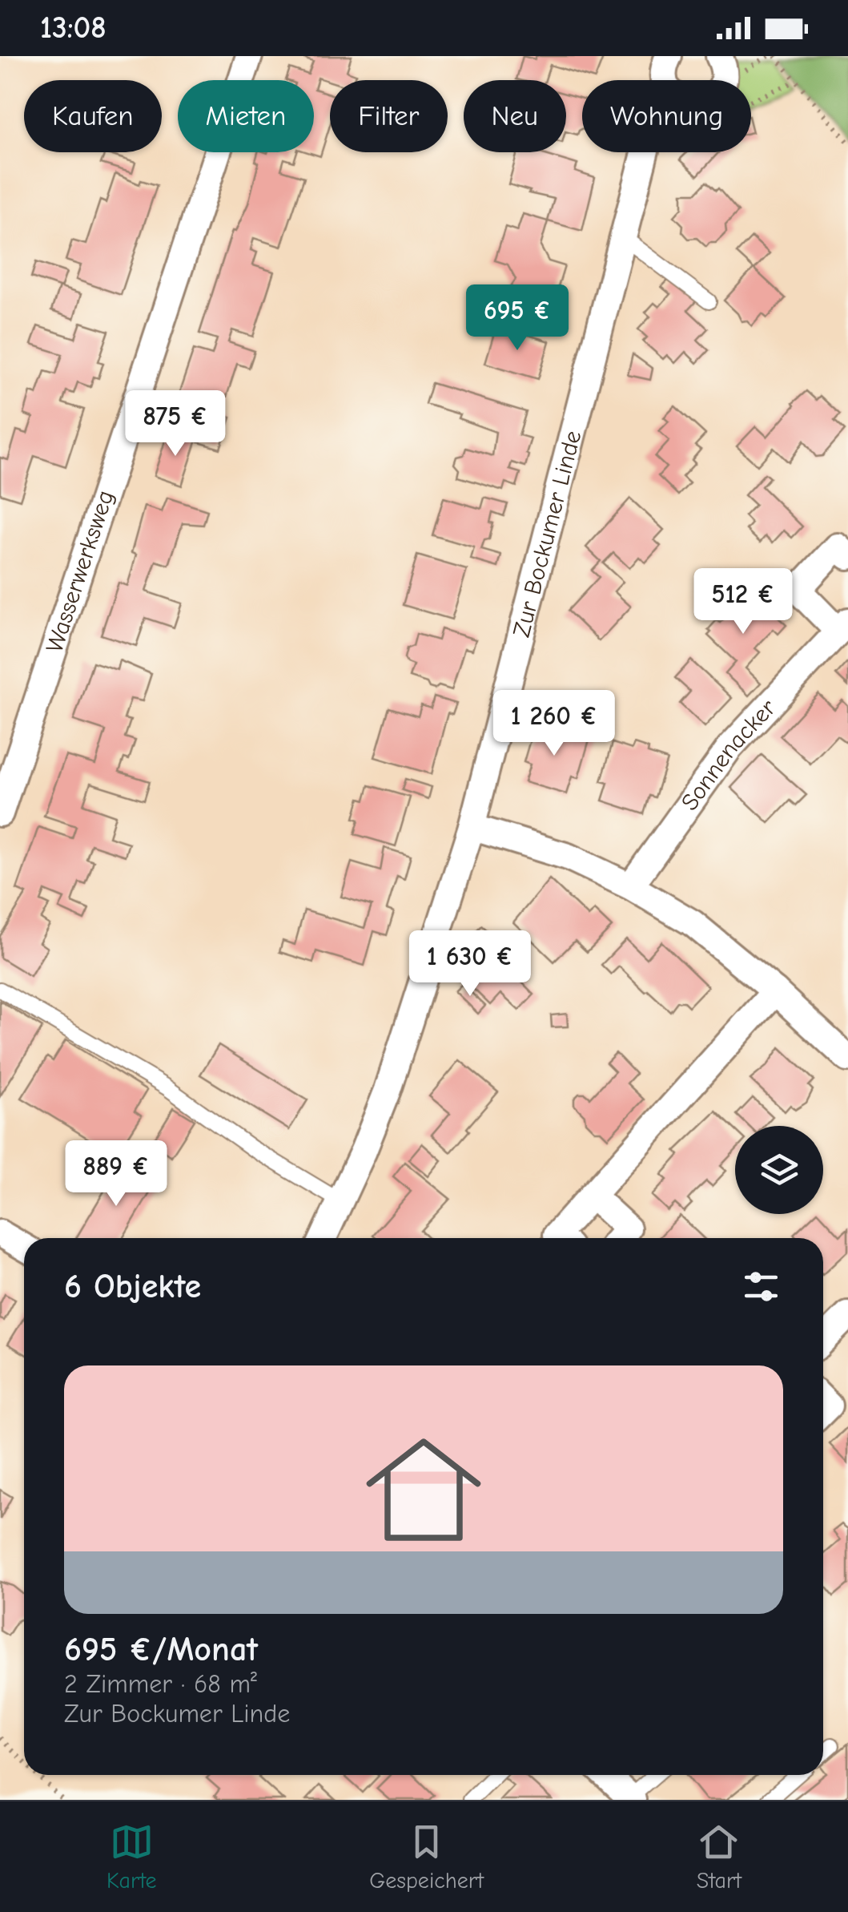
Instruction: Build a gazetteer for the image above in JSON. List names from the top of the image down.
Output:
{
  "streets": {
    "street": ["Zur Bockumer Linde", "Wasserwerksweg", "Sonnenacker"]
  },
  "page": {
    "status": "13:08",
    "chip": [
      "Kaufen",
      "Mieten",
      "Filter",
      "Neu",
      "Wohnung"
    ],
    "price": [
      "695 €",
      "875 €",
      "512 €",
      "1 260 €",
      "1 630 €",
      "889 €"
    ],
    "heading": "6 Objekte",
    "list": [
      {
        "name": "695 €/Monat",
        "note": "2 Zimmer · 68 m² · Zur Bockumer Linde"
      }
    ],
    "tabs": ["Karte", "Gespeichert", "Start"]
  }
}
